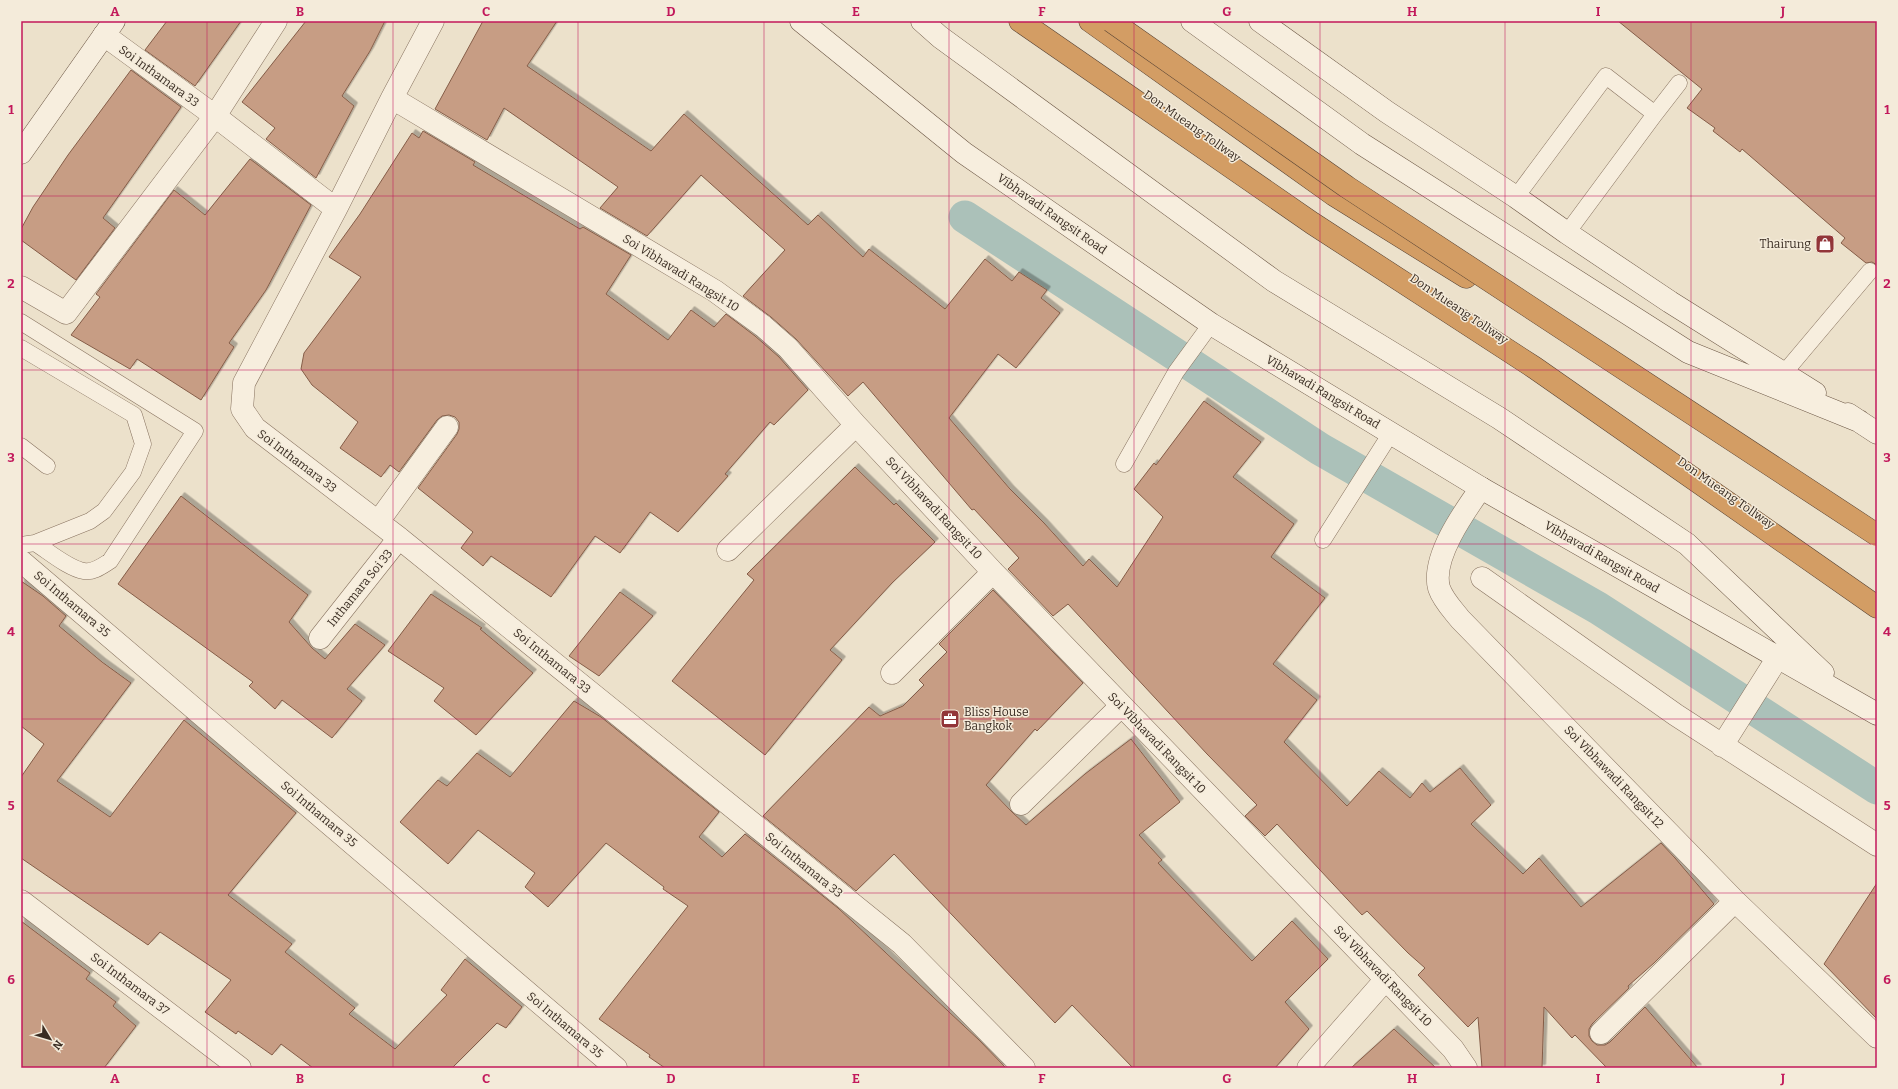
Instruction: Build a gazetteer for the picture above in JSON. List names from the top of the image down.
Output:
{
  "streets": {
    "highway": ["Don Mueang Tollway"],
    "street": [
      "Soi Inthamara 33",
      "Vibhavadi Rangsit Road",
      "Soi Vibhavadi Rangsit 10",
      "Inthamara Soi 33",
      "Soi Inthamara 35",
      "Soi Vibhawadi Rangsit 12",
      "Soi Inthamara 37"
    ]
  },
  "crossings": [
    ["Soi Inthamara 33", "Soi Vibhavadi Rangsit 10"],
    ["Soi Inthamara 33", "Inthamara Soi 33"],
    ["Vibhavadi Rangsit Road", "Soi Vibhawadi Rangsit 12"]
  ],
  "places": {
    "shop": ["Thairung"],
    "office": ["Bliss House Bangkok"]
  },
  "north": "bottom right",
  "grid": {
    "columns": [
      "A",
      "B",
      "C",
      "D",
      "E",
      "F",
      "G",
      "H",
      "I",
      "J"
    ],
    "rows": [
      "1",
      "2",
      "3",
      "4",
      "5",
      "6"
    ]
  }
}
